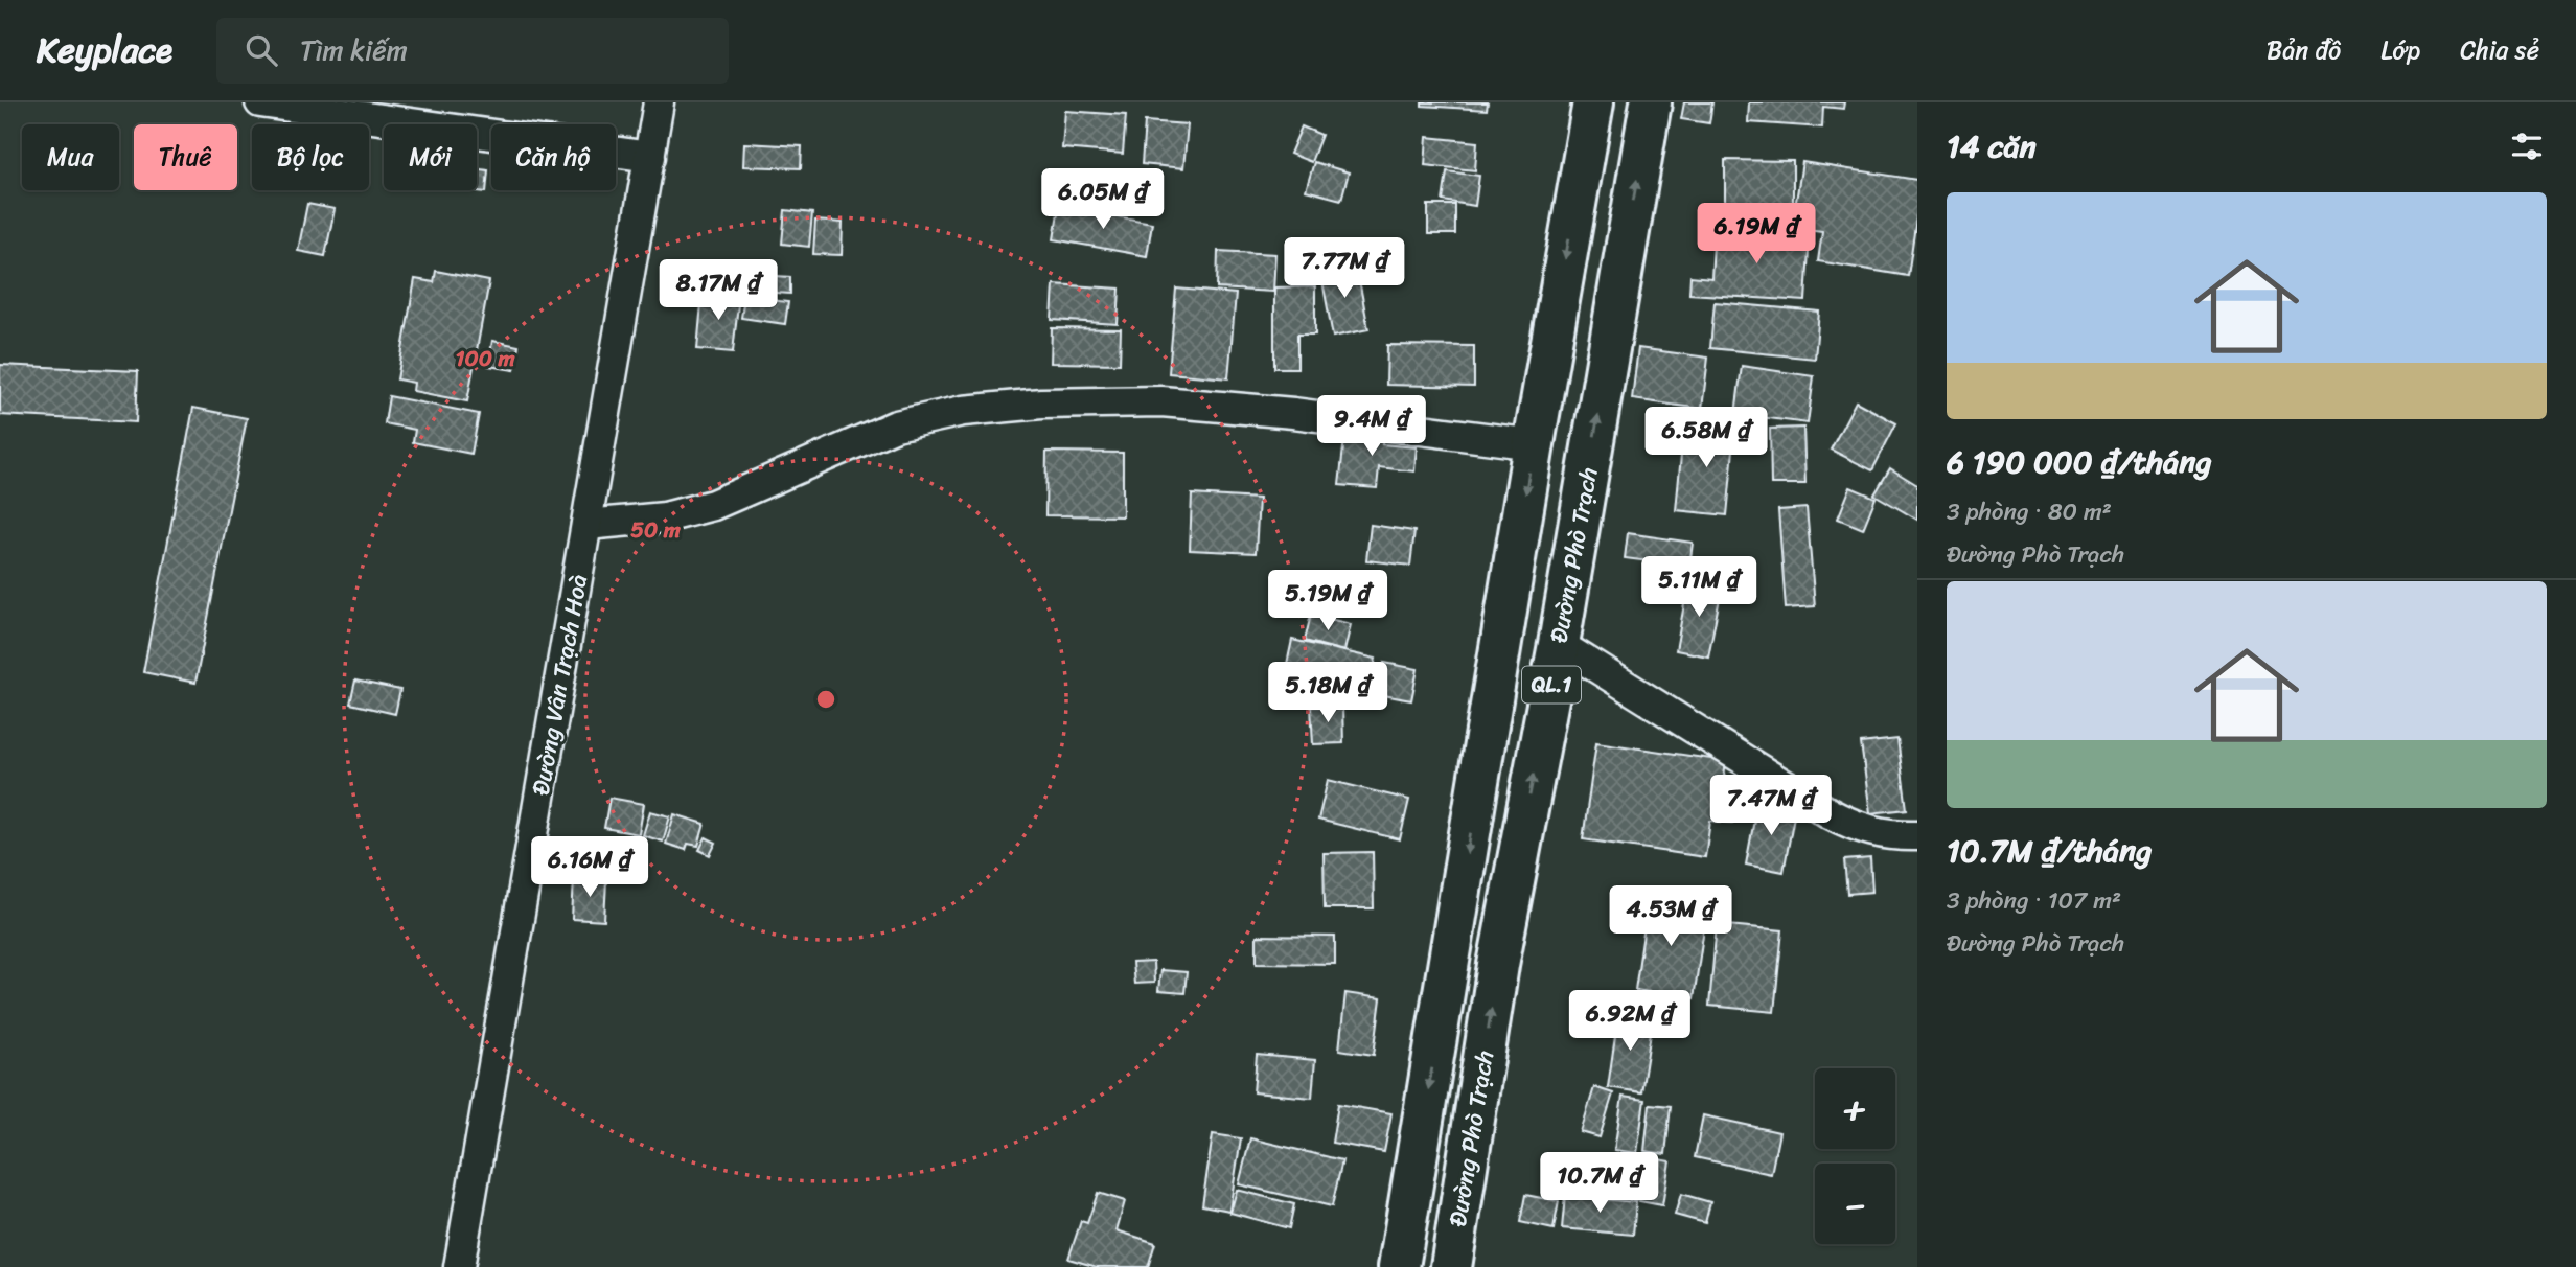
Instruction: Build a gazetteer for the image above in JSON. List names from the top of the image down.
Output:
{
  "streets": {
    "highway": ["Đường Phò Trạch", "QL.1"],
    "street": ["Đường Vân Trạch Hoà"]
  },
  "page": {
    "header": "Keyplace",
    "search": "Tìm kiếm",
    "nav": ["Bản đồ", "Lớp", "Chia sẻ"],
    "heading": "14 căn",
    "chip": [
      "Mua",
      "Thuê",
      "Bộ lọc",
      "Mới",
      "Căn hộ"
    ],
    "price": [
      "6.05M ₫",
      "6.19M ₫",
      "7.77M ₫",
      "8.17M ₫",
      "9.4M ₫",
      "6.58M ₫",
      "5.11M ₫",
      "5.19M ₫",
      "5.18M ₫",
      "7.47M ₫",
      "6.16M ₫",
      "4.53M ₫",
      "6.92M ₫",
      "10.7M ₫"
    ],
    "list": [
      {
        "name": "6 190 000 ₫/tháng",
        "note": "3 phòng · 80 m² · Đường Phò Trạch"
      },
      {
        "name": "10.7M ₫/tháng",
        "note": "3 phòng · 107 m² · Đường Phò Trạch"
      }
    ],
    "map_buttons": ["+", "−"]
  },
  "rings": ["100 m", "50 m"]
}
